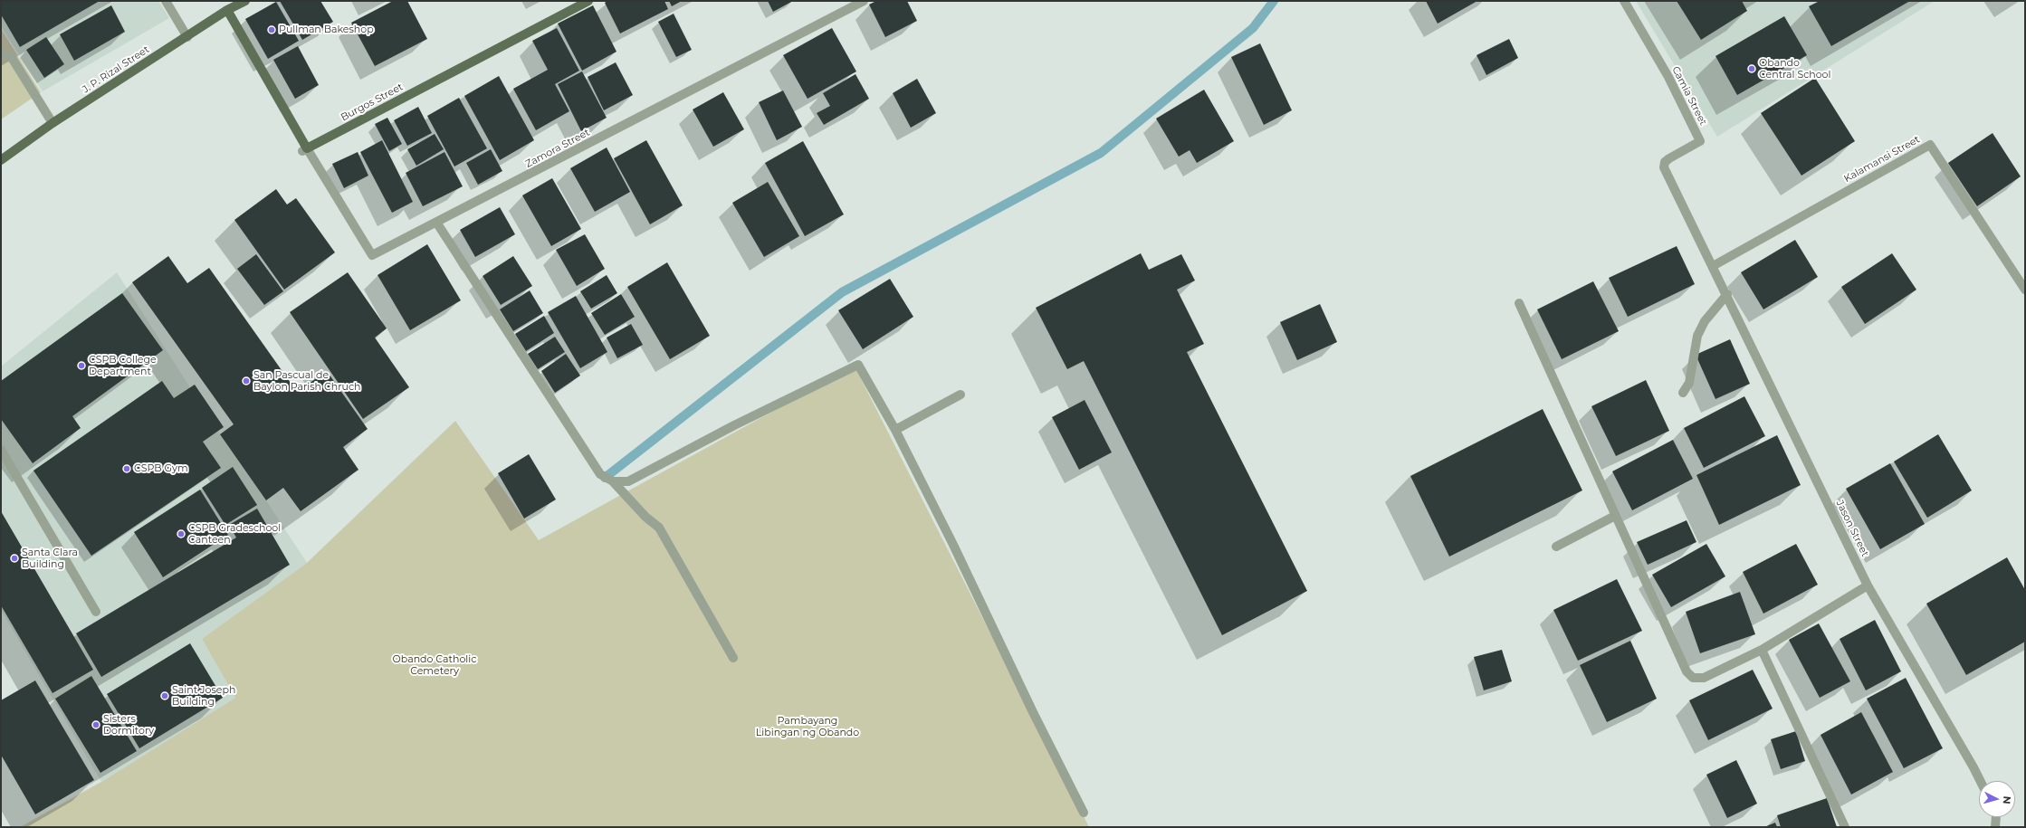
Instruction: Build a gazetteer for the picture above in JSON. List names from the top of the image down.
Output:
{
  "streets": {
    "main road": ["J. P. Rizal Street", "Burgos Street"],
    "street": [
      "Camia Street",
      "Zamora Street",
      "Kalamansi Street",
      "Jason Street"
    ]
  },
  "crossings": [
    ["Camia Street", "Kalamansi Street"],
    ["Camia Street", "Jason Street"],
    ["Burgos Street", "Zamora Street"],
    ["Kalamansi Street", "Jason Street"]
  ],
  "parks": ["Obando Catholic Cemetery", "Pambayang Libingan ng Obando"],
  "places": [
    "Pullman Bakeshop",
    "Obando Central School",
    "CSPB College Department",
    "San Pascual de Baylon Parish Chruch",
    "CSPB Gym",
    "CSPB Gradeschool Canteen",
    "Santa Clara Building",
    "Saint Joseph Building",
    "Sisters Dormitory"
  ],
  "north": "right"
}
